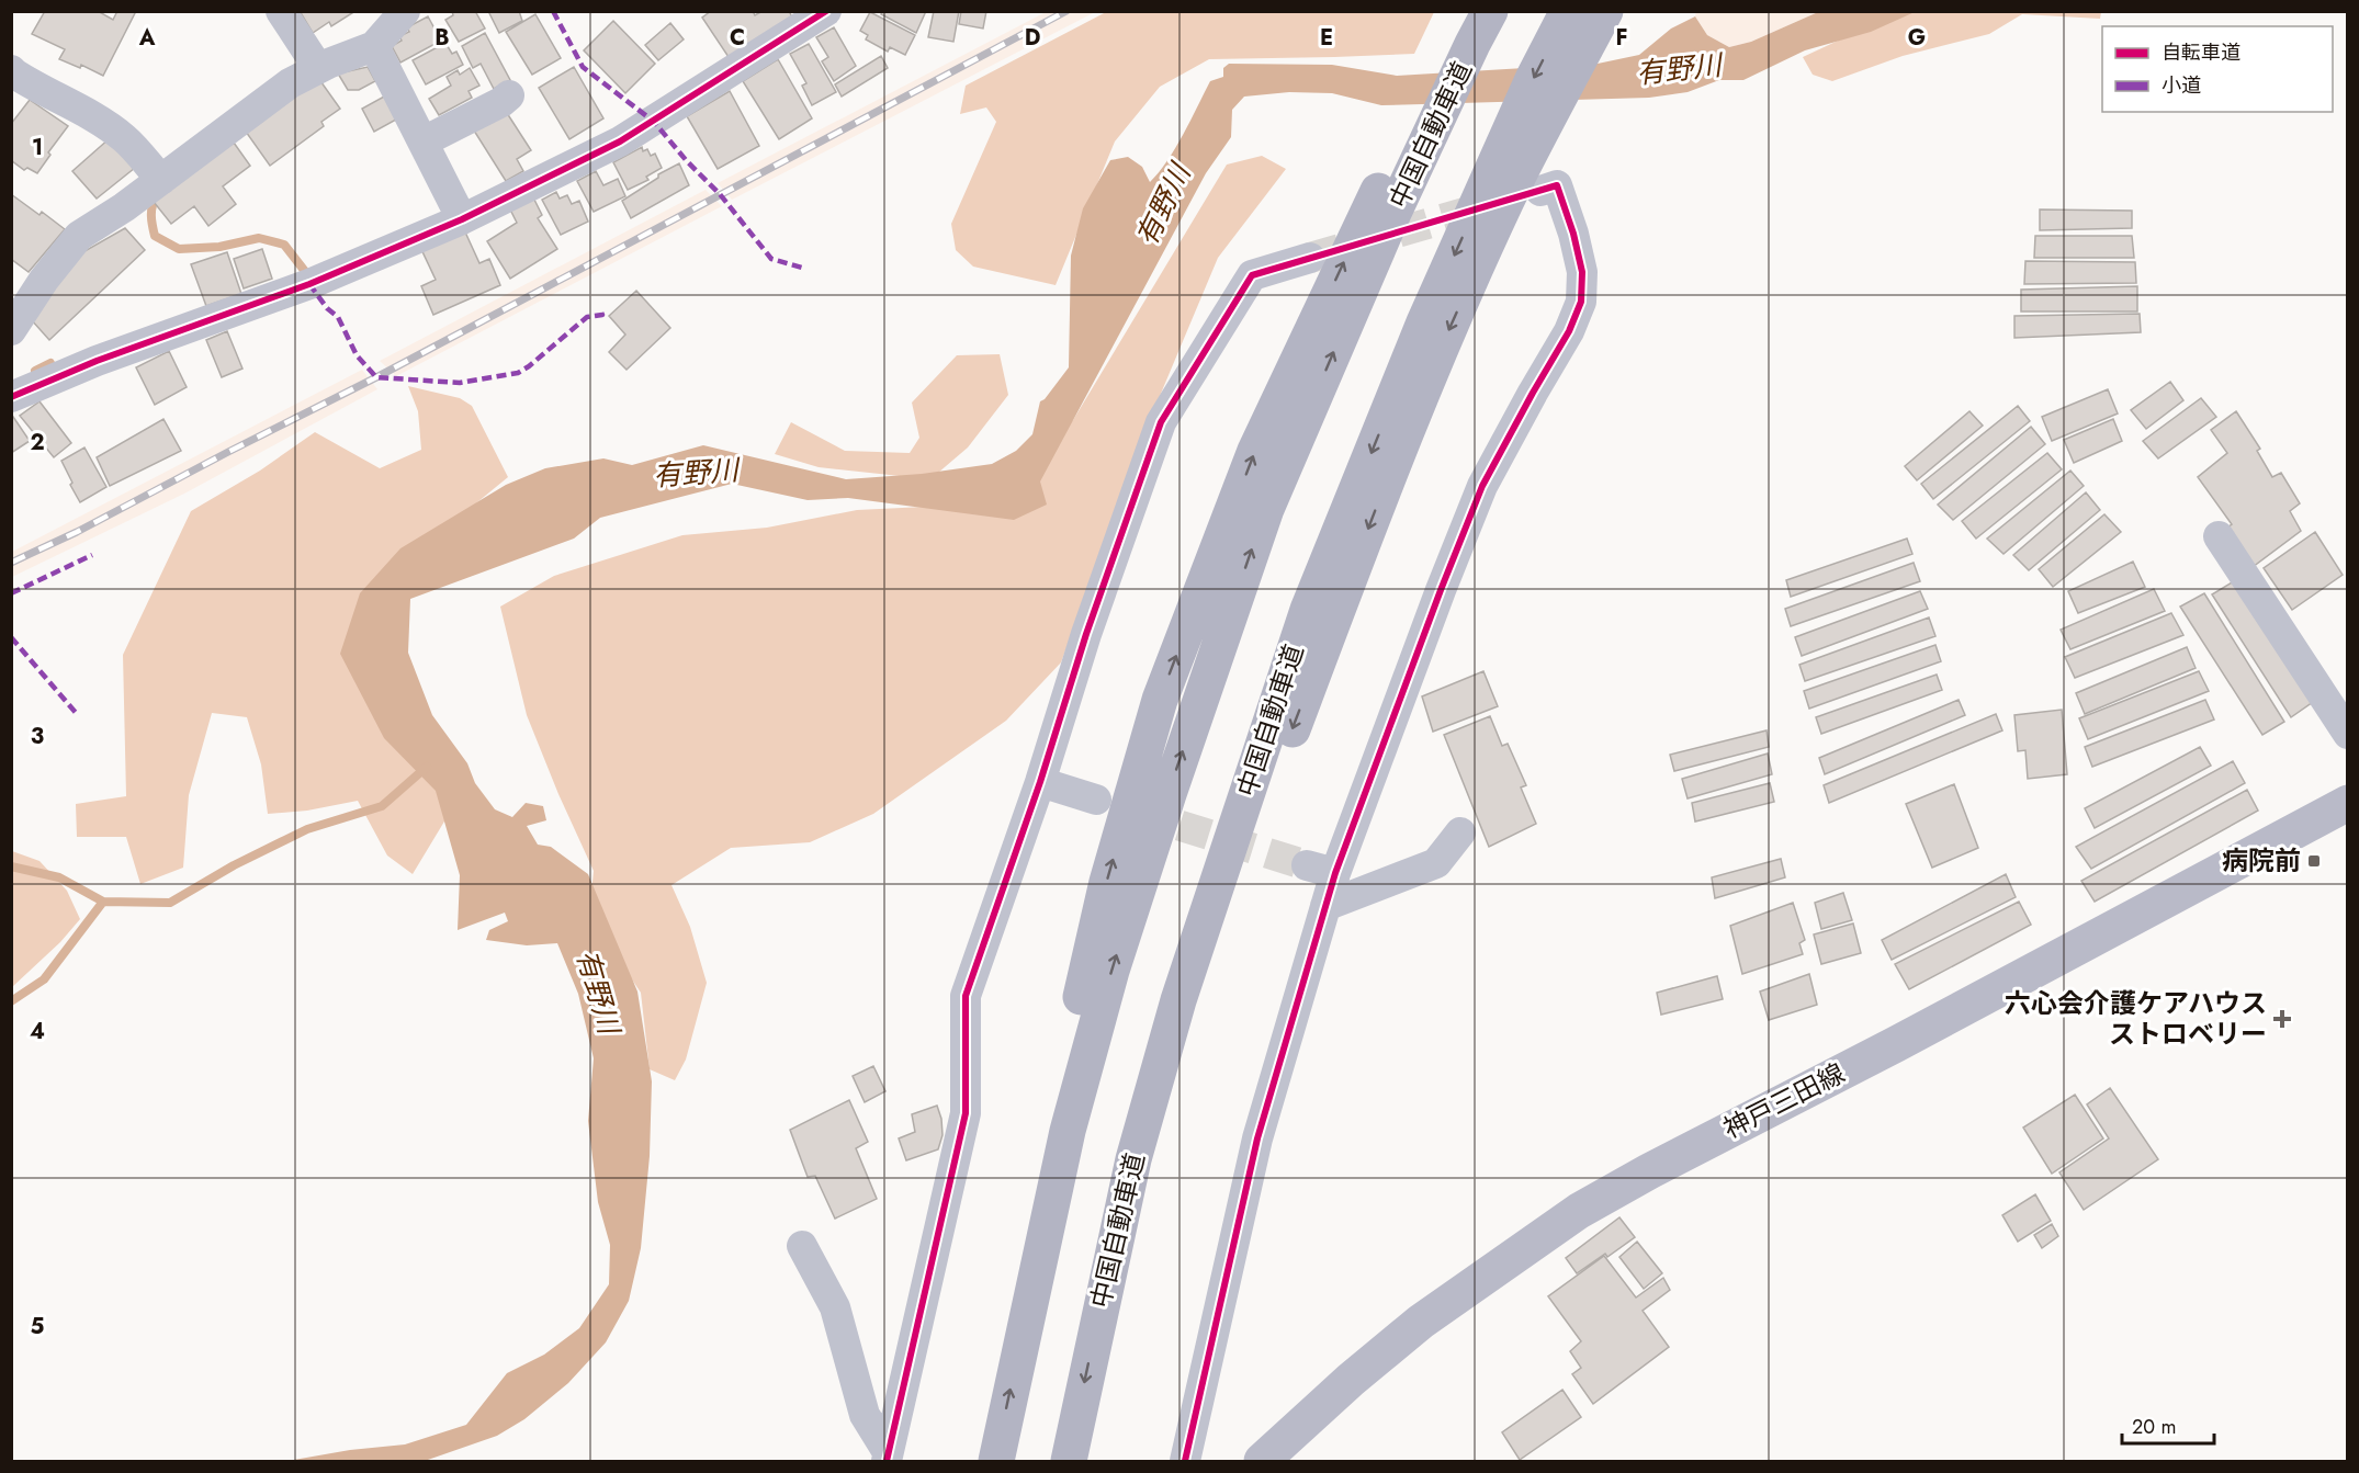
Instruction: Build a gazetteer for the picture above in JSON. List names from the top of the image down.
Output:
{
  "streets": {
    "highway": ["中国自動車道"],
    "main road": ["神戸三田線"]
  },
  "water": ["有野川"],
  "places": {
    "transit": ["病院前"],
    "health": ["六心会介護ケアハウス ストロベリー"]
  },
  "legend": ["自転車道", "小道"],
  "scale_bar": "20 m",
  "grid": {
    "columns": [
      "A",
      "B",
      "C",
      "D",
      "E",
      "F",
      "G"
    ],
    "rows": [
      "1",
      "2",
      "3",
      "4",
      "5"
    ]
  }
}
